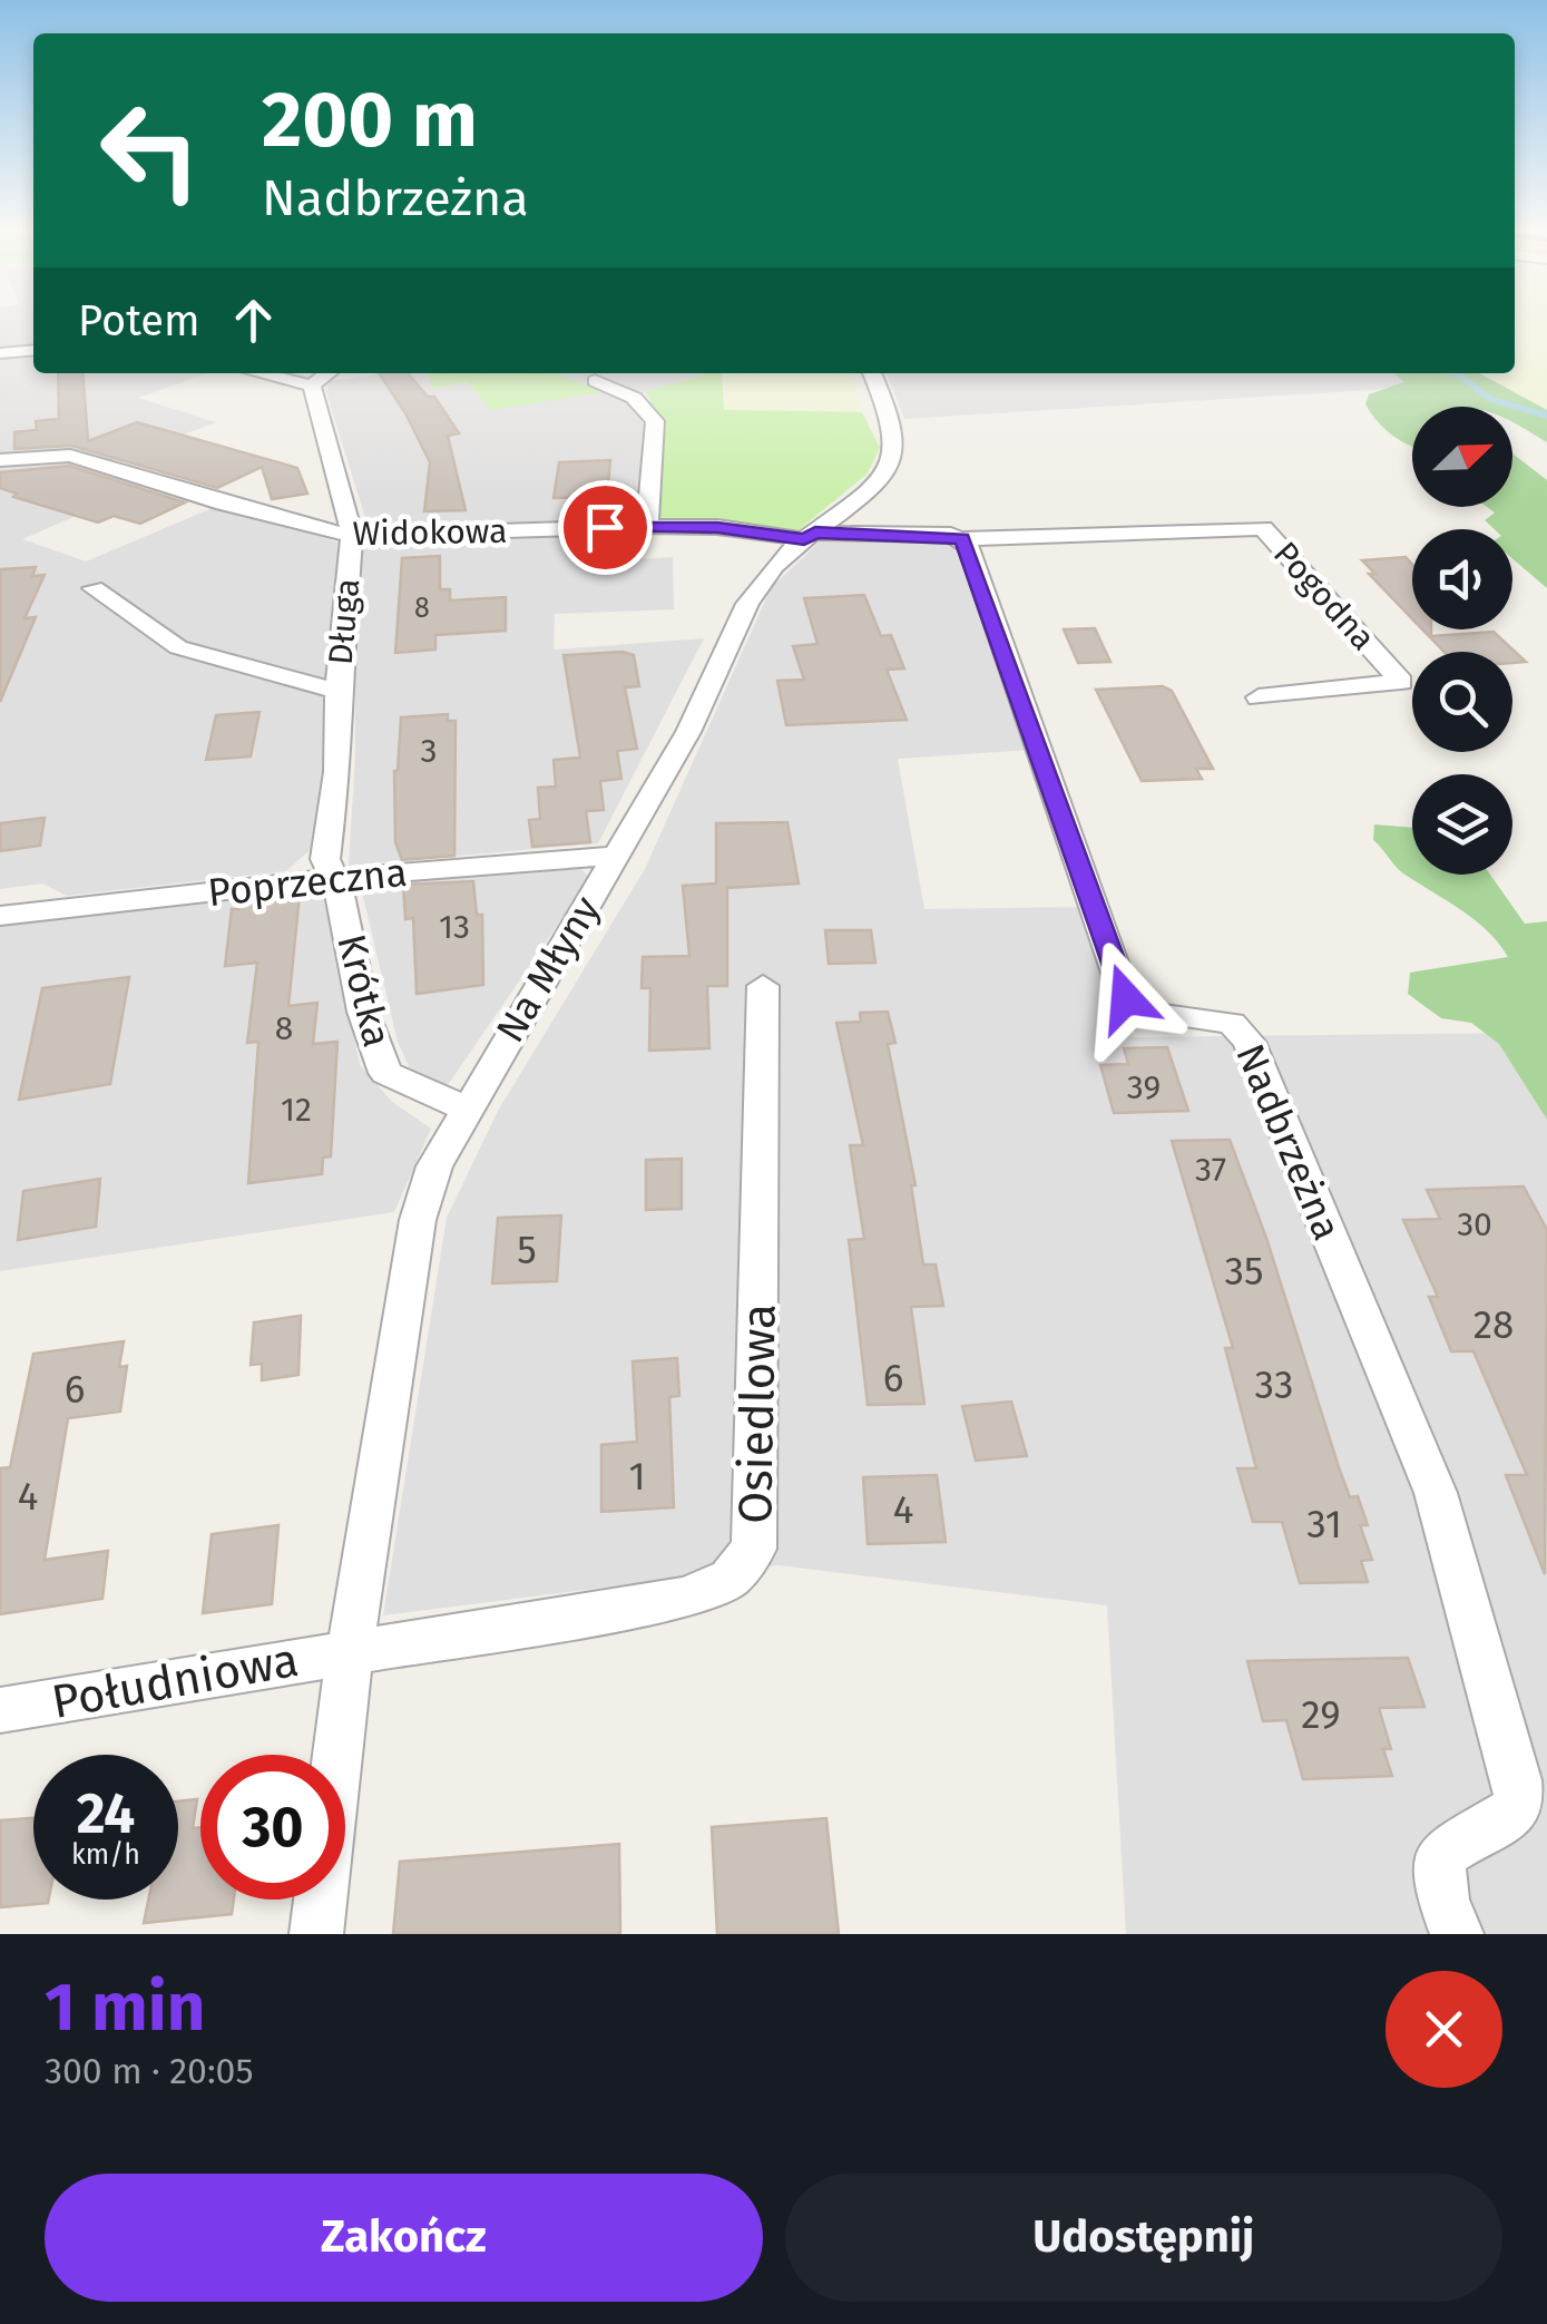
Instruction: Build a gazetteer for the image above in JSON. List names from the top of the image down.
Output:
{
  "streets": {
    "street": [
      "Widokowa",
      "Pogodna",
      "Długa",
      "Poprzeczna",
      "Na Młyny",
      "Krótka",
      "Nadbrzeżna",
      "Osiedlowa",
      "Południowa"
    ]
  },
  "crossings": [
    ["Widokowa", "Długa"],
    ["Widokowa", "Na Młyny"],
    ["Pogodna", "Nadbrzeżna"],
    ["Długa", "Krótka"],
    ["Poprzeczna", "Na Młyny"],
    ["Poprzeczna", "Krótka"],
    ["Na Młyny", "Krótka"],
    ["Na Młyny", "Osiedlowa"],
    ["Na Młyny", "Południowa"],
    ["Osiedlowa", "Południowa"]
  ],
  "house_numbers": [
    "8",
    "3",
    "13",
    "8",
    "39",
    "12",
    "37",
    "30",
    "5",
    "35",
    "28",
    "6",
    "33",
    "6",
    "1",
    "4",
    "4",
    "31",
    "29"
  ],
  "north": "top right",
  "page": {
    "turn": ["200 m", "Nadbrzeżna"],
    "then": "Potem",
    "speed": "24 km/h",
    "limit": "30",
    "heading": ["1 min", "300 m · 20:05"],
    "buttons": ["Zakończ", "Udostępnij"]
  }
}
